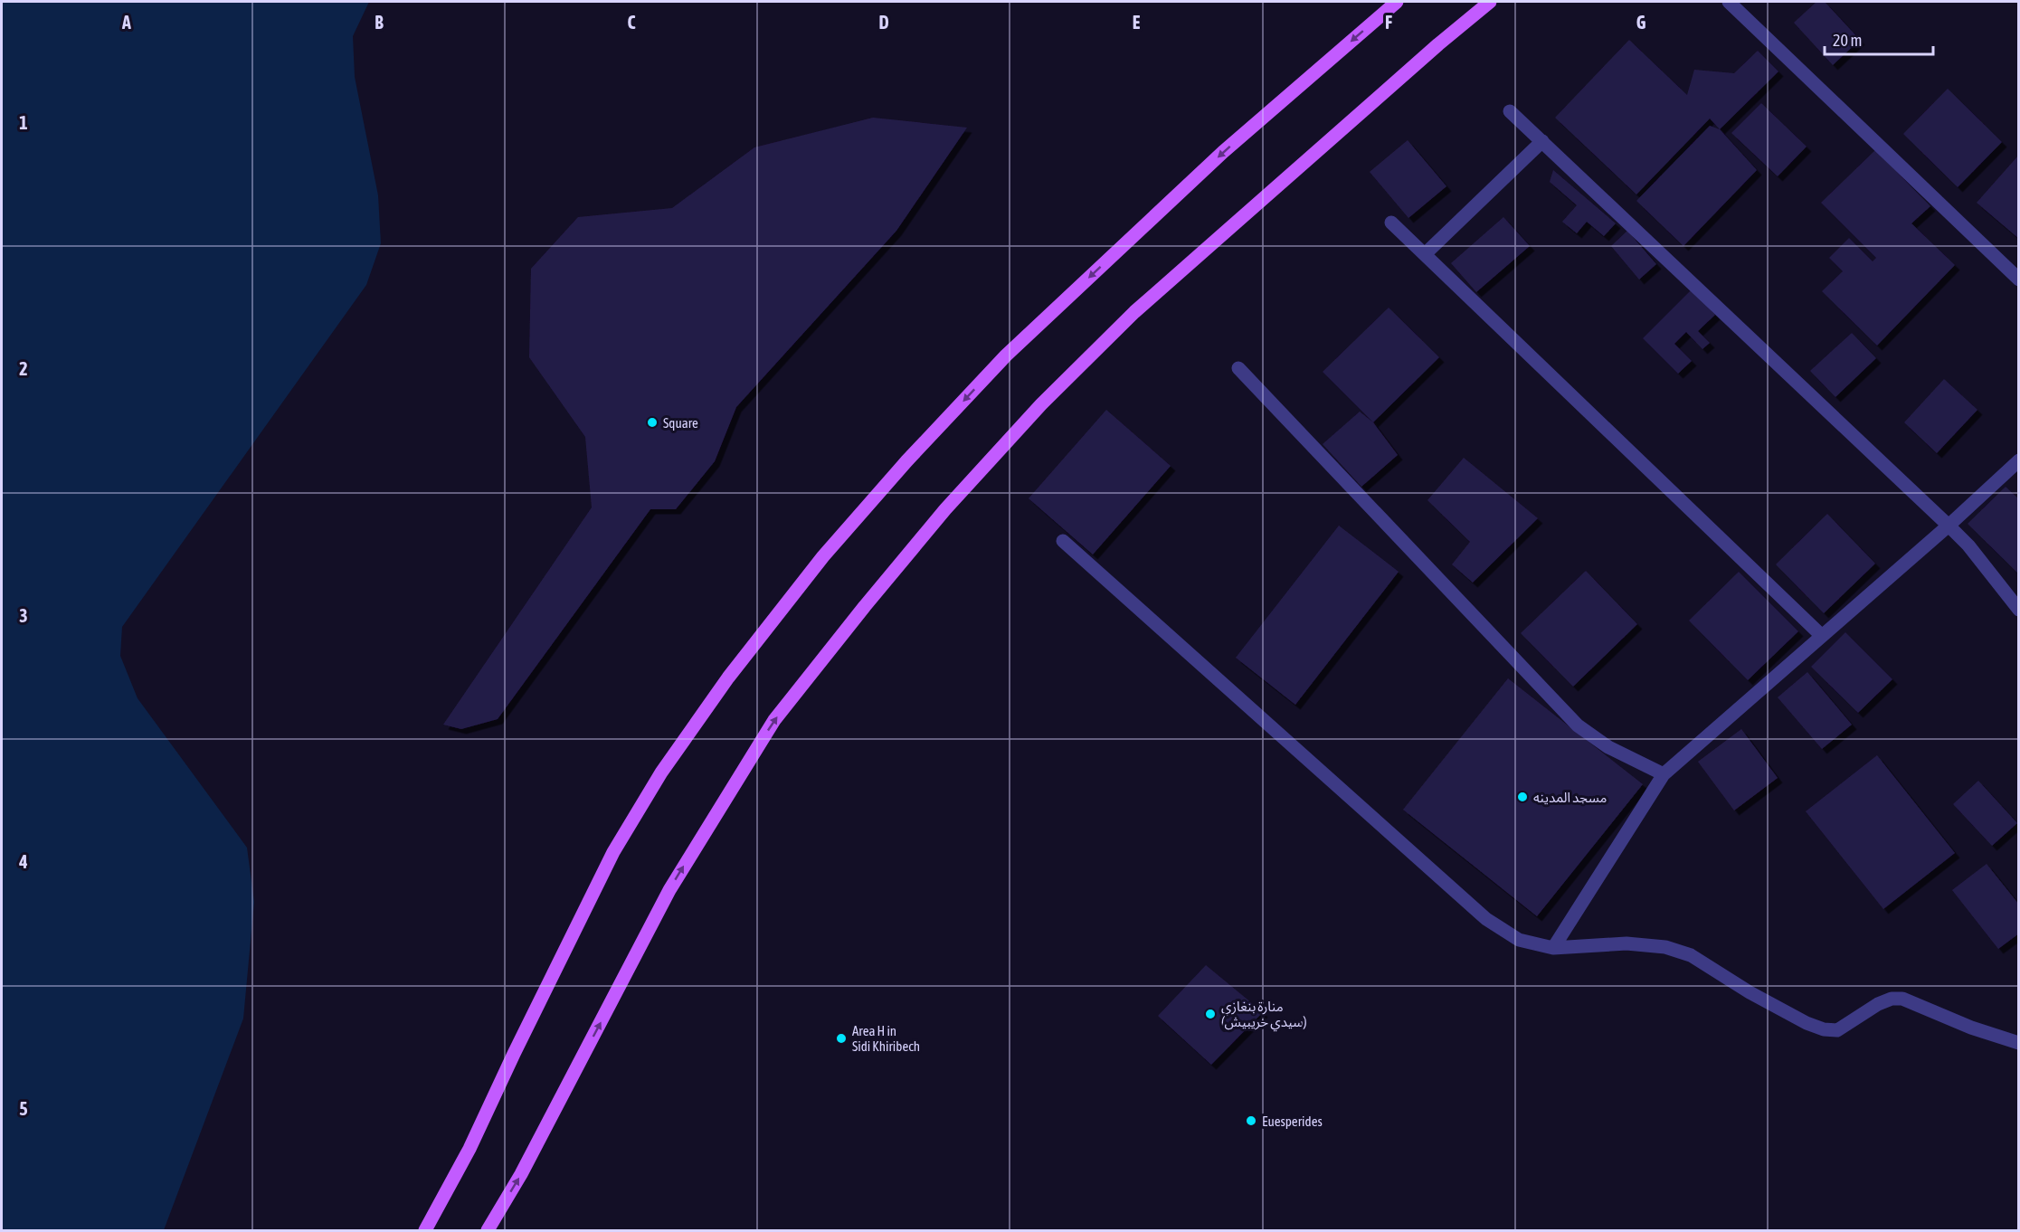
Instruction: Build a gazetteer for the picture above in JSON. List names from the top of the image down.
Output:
{
  "places": [
    "Square",
    "مسجد المدينه",
    "منارة بنغازي (سيدي خريبيش)",
    "Area H in Sidi Khiribech",
    "Euesperides"
  ],
  "scale_bar": "20 m",
  "grid": {
    "columns": [
      "A",
      "B",
      "C",
      "D",
      "E",
      "F",
      "G"
    ],
    "rows": [
      "1",
      "2",
      "3",
      "4",
      "5"
    ]
  }
}
